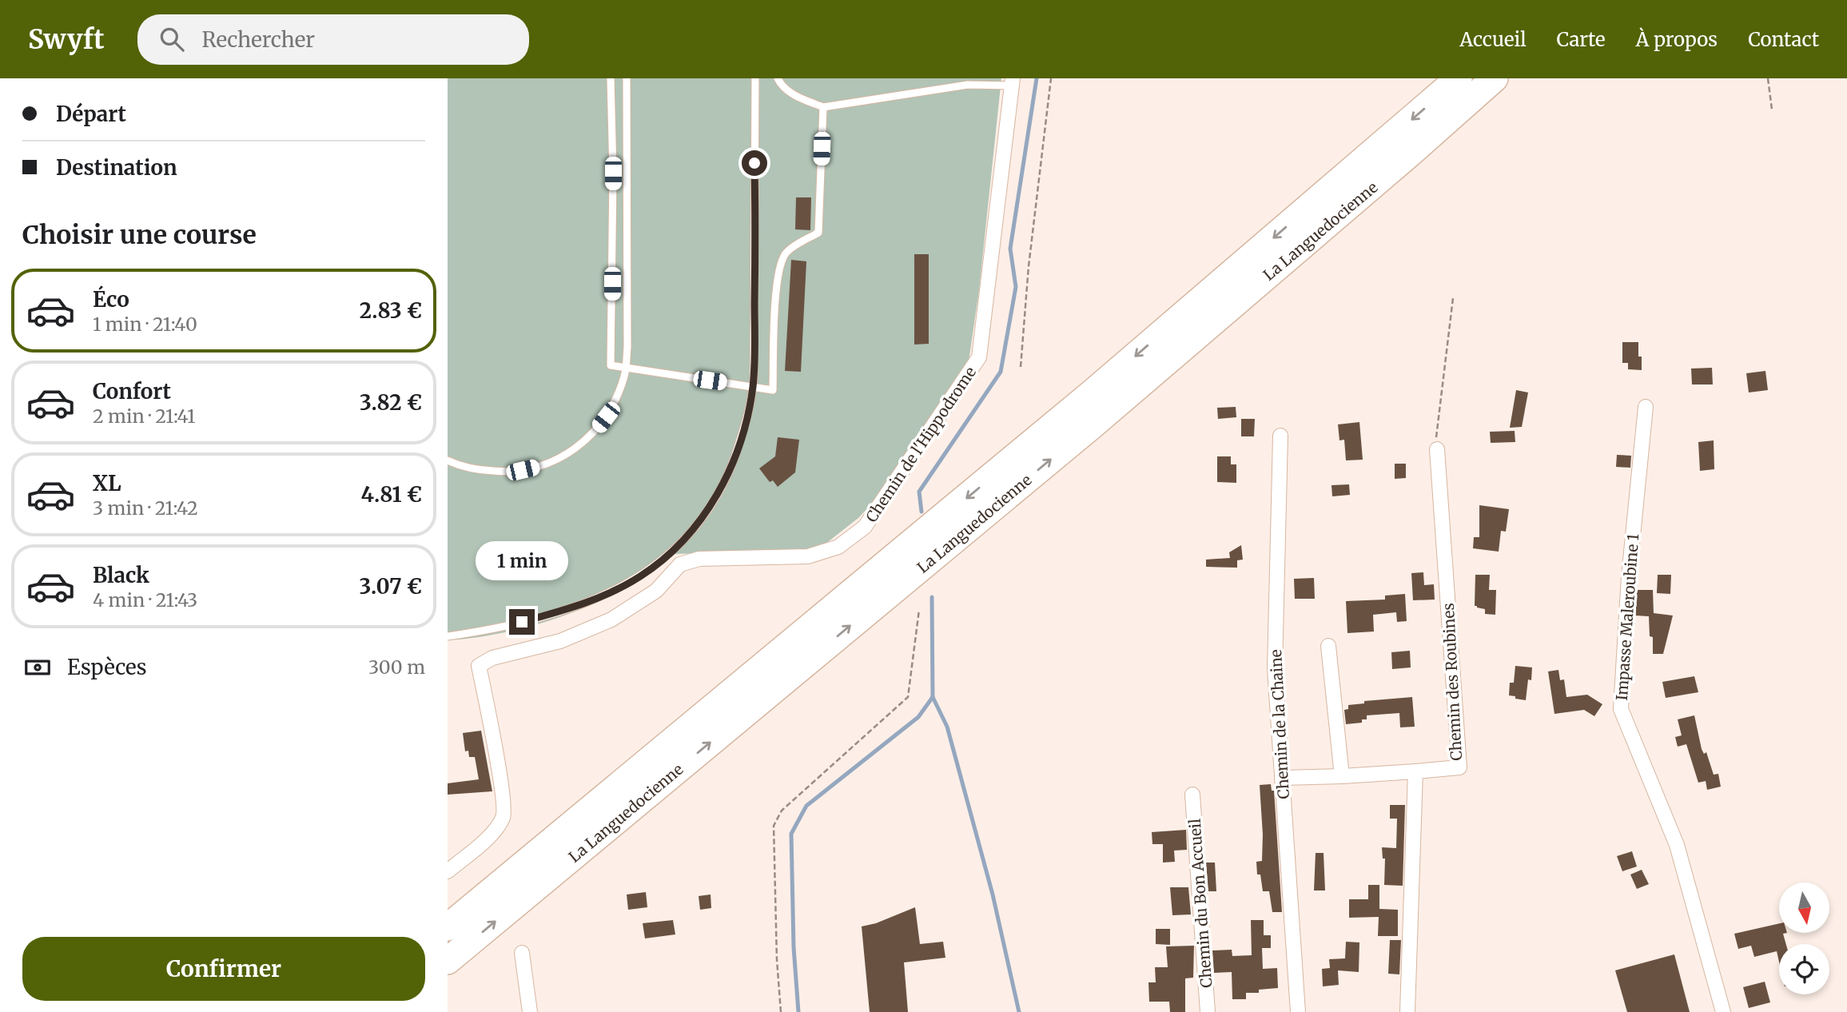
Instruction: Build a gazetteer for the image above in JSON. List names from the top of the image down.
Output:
{
  "streets": {
    "highway": ["La Languedocienne"],
    "street": [
      "Chemin de l'Hippodrome",
      "Impasse Maleroubine 1",
      "Chemin des Roubines",
      "Chemin de la Chaine",
      "Chemin du Bon Accueil"
    ]
  },
  "north": "bottom",
  "page": {
    "header": "Swyft",
    "search": "Rechercher",
    "nav": [
      "Accueil",
      "Carte",
      "À propos",
      "Contact"
    ],
    "banner": ["Départ", "Destination"],
    "heading": "Choisir une course",
    "list": [
      {
        "name": "Éco",
        "note": "1 min · 21:40",
        "value": "2.83 €"
      },
      {
        "name": "Confort",
        "note": "2 min · 21:41",
        "value": "3.82 €"
      },
      {
        "name": "XL",
        "note": "3 min · 21:42",
        "value": "4.81 €"
      },
      {
        "name": "Black",
        "note": "4 min · 21:43",
        "value": "3.07 €"
      }
    ],
    "bubble": "1 min",
    "pay": ["Espèces", "300 m"],
    "buttons": "Confirmer"
  }
}
